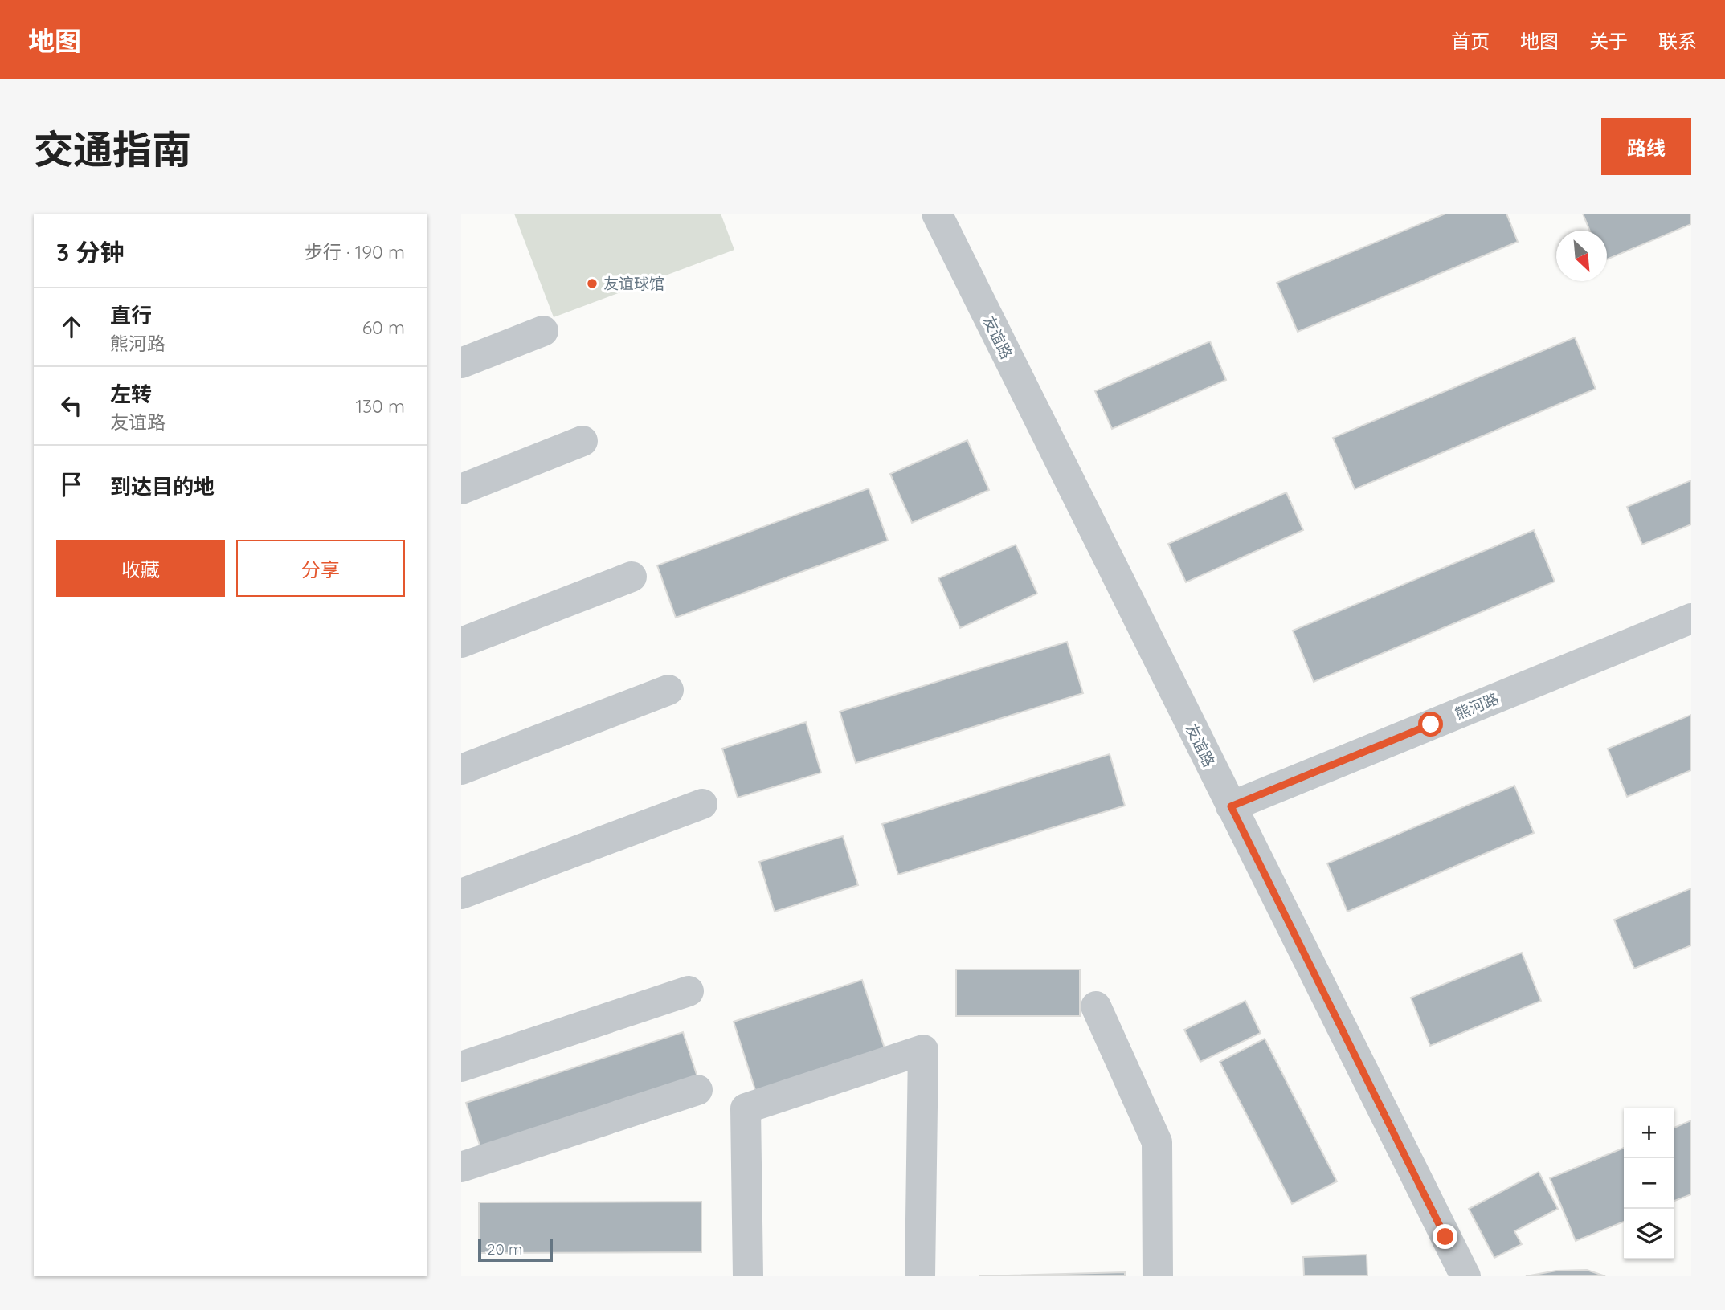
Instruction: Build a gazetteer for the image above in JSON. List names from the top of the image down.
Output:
{
  "streets": {
    "street": ["友谊路", "熊河路"]
  },
  "crossings": [
    ["友谊路", "熊河路"]
  ],
  "places": ["友谊球馆"],
  "scale_bar": "20 m",
  "north": "bottom right",
  "page": {
    "header": "地图",
    "nav": [
      "首页",
      "地图",
      "关于",
      "联系"
    ],
    "title": "交通指南",
    "buttons": [
      "路线",
      ["收藏", "分享"]
    ],
    "heading": ["3 分钟", "步行 · 190 m"],
    "list": [
      ["直行", "熊河路", "60 m"],
      ["左转", "友谊路", "130 m"],
      "到达目的地"
    ],
    "map_buttons": ["+", "−"],
    "scale": "20 m"
  }
}
